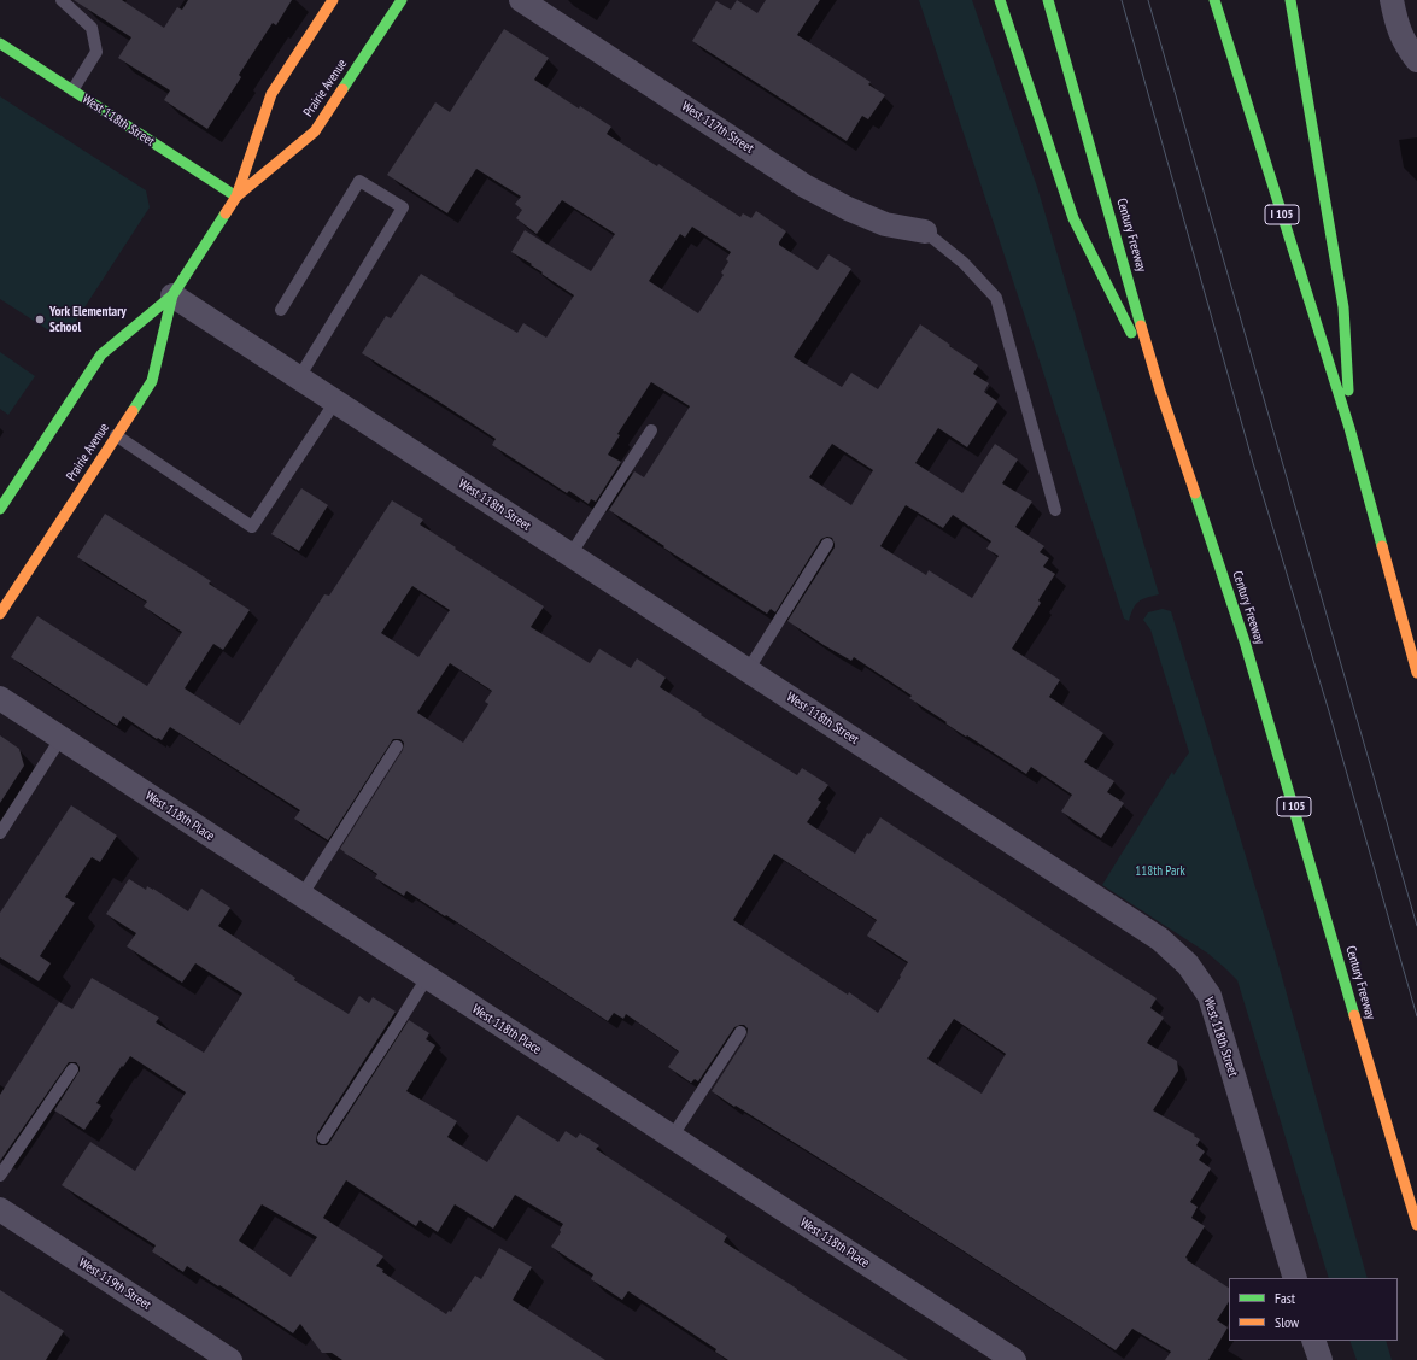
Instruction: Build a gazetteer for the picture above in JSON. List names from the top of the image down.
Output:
{
  "streets": {
    "main road": [
      "Prairie Avenue",
      "West 118th Street",
      "I 105",
      "Century Freeway"
    ],
    "street": ["West 117th Street", "West 118th Place", "West 119th Street"]
  },
  "crossings": [
    ["Prairie Avenue", "West 118th Street"]
  ],
  "parks": ["118th Park"],
  "places": ["York Elementary School"],
  "legend": ["Fast", "Slow"]
}
